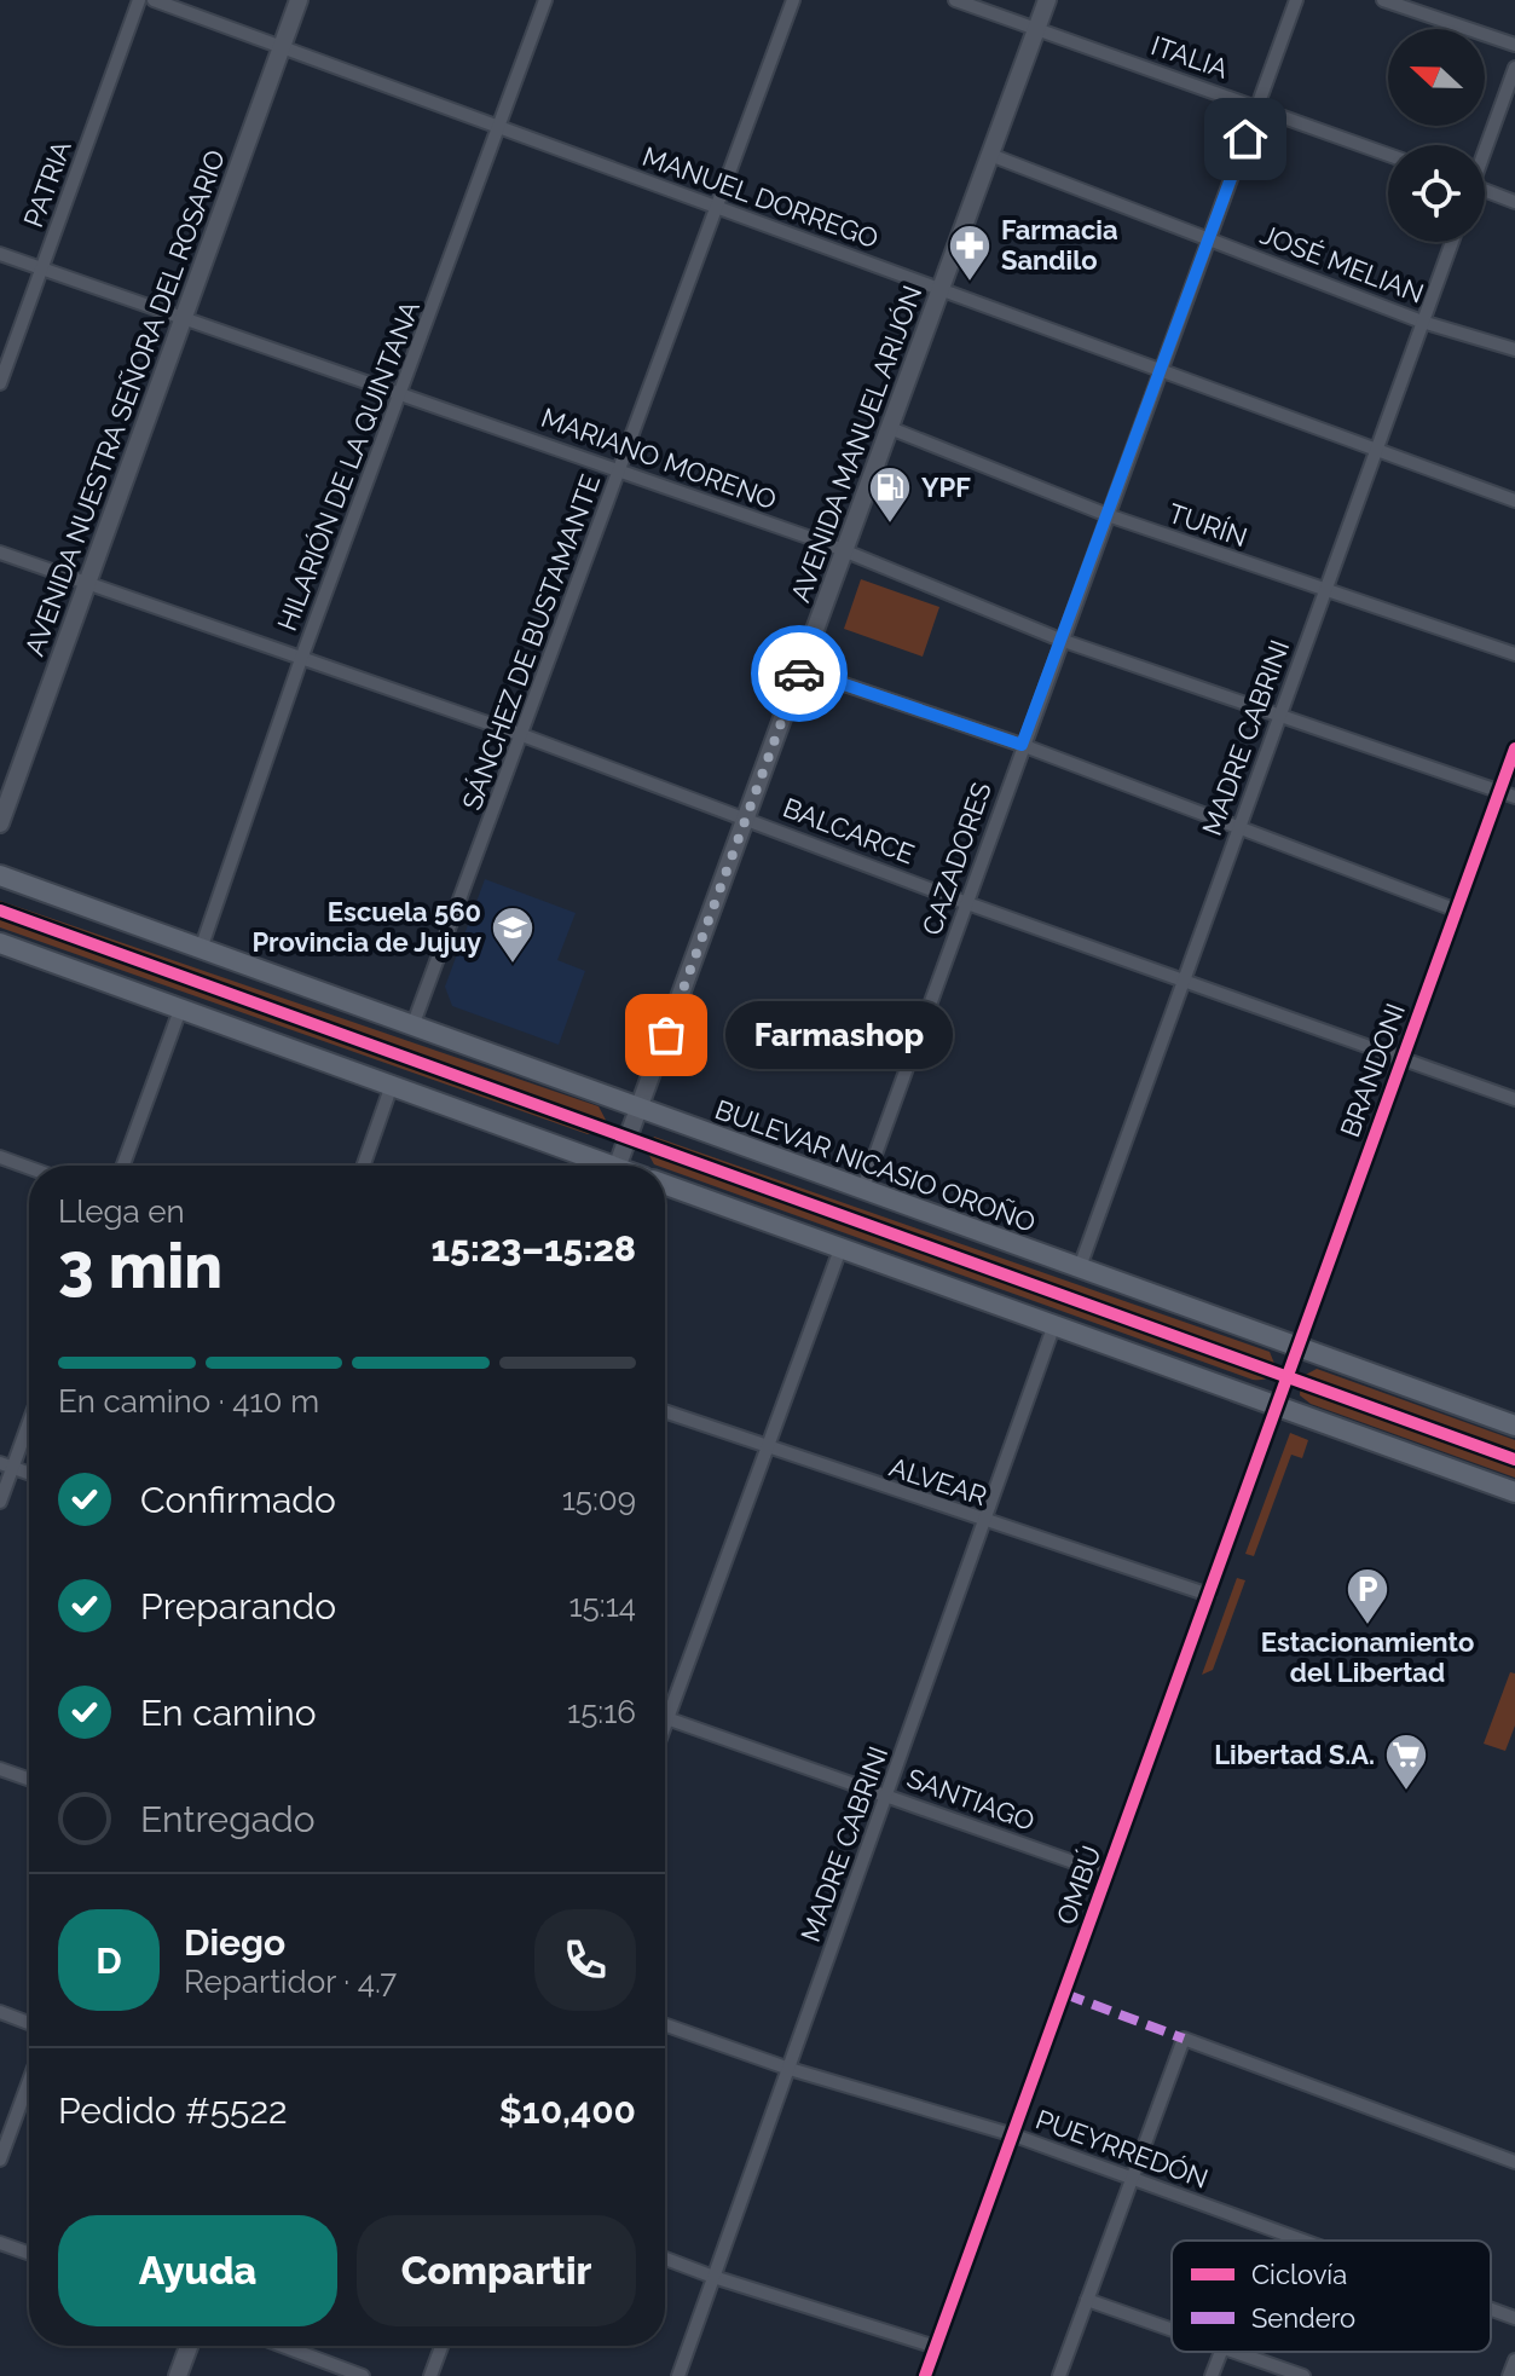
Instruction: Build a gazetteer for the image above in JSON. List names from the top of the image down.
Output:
{
  "streets": {
    "main road": ["BULEVAR NICASIO OROÑO"],
    "street": [
      "ITALIA",
      "PATRIA",
      "MANUEL DORREGO",
      "JOSÉ MELIAN",
      "AVENIDA NUESTRA SEÑORA DEL ROSARIO",
      "AVENIDA MANUEL ARIJÓN",
      "MARIANO MORENO",
      "HILARIÓN DE LA QUINTANA",
      "TURÍN",
      "SÁNCHEZ DE BUSTAMANTE",
      "MADRE CABRINI",
      "BALCARCE",
      "CAZADORES",
      "BRANDONI",
      "ALVEAR",
      "SANTIAGO",
      "OMBÚ",
      "PUEYRREDÓN"
    ]
  },
  "crossings": [
    ["ITALIA", "AVENIDA MANUEL ARIJÓN"],
    ["ITALIA", "CAZADORES"],
    ["PATRIA", "MARIANO MORENO"],
    ["MANUEL DORREGO", "AVENIDA NUESTRA SEÑORA DEL ROSARIO"],
    ["MANUEL DORREGO", "AVENIDA MANUEL ARIJÓN"],
    ["MANUEL DORREGO", "HILARIÓN DE LA QUINTANA"],
    ["MANUEL DORREGO", "SÁNCHEZ DE BUSTAMANTE"],
    ["MANUEL DORREGO", "MADRE CABRINI"],
    ["MANUEL DORREGO", "CAZADORES"],
    ["JOSÉ MELIAN", "AVENIDA MANUEL ARIJÓN"],
    ["JOSÉ MELIAN", "MADRE CABRINI"],
    ["JOSÉ MELIAN", "CAZADORES"],
    ["AVENIDA NUESTRA SEÑORA DEL ROSARIO", "MARIANO MORENO"],
    ["AVENIDA NUESTRA SEÑORA DEL ROSARIO", "BALCARCE"],
    ["AVENIDA MANUEL ARIJÓN", "MARIANO MORENO"],
    ["AVENIDA MANUEL ARIJÓN", "TURÍN"],
    ["AVENIDA MANUEL ARIJÓN", "BALCARCE"],
    ["AVENIDA MANUEL ARIJÓN", "BULEVAR NICASIO OROÑO"],
    ["MARIANO MORENO", "HILARIÓN DE LA QUINTANA"],
    ["MARIANO MORENO", "SÁNCHEZ DE BUSTAMANTE"],
    ["MARIANO MORENO", "MADRE CABRINI"],
    ["MARIANO MORENO", "CAZADORES"],
    ["MARIANO MORENO", "BRANDONI"],
    ["HILARIÓN DE LA QUINTANA", "BALCARCE"],
    ["HILARIÓN DE LA QUINTANA", "BULEVAR NICASIO OROÑO"],
    ["TURÍN", "MADRE CABRINI"],
    ["TURÍN", "CAZADORES"],
    ["SÁNCHEZ DE BUSTAMANTE", "BALCARCE"],
    ["SÁNCHEZ DE BUSTAMANTE", "BULEVAR NICASIO OROÑO"],
    ["MADRE CABRINI", "BALCARCE"],
    ["MADRE CABRINI", "BULEVAR NICASIO OROÑO"],
    ["MADRE CABRINI", "ALVEAR"],
    ["MADRE CABRINI", "SANTIAGO"],
    ["MADRE CABRINI", "PUEYRREDÓN"],
    ["BALCARCE", "CAZADORES"],
    ["BALCARCE", "BRANDONI"],
    ["CAZADORES", "BULEVAR NICASIO OROÑO"],
    ["BRANDONI", "BULEVAR NICASIO OROÑO"],
    ["BRANDONI", "OMBÚ"],
    ["ALVEAR", "OMBÚ"],
    ["SANTIAGO", "OMBÚ"],
    ["OMBÚ", "PUEYRREDÓN"]
  ],
  "places": {
    "pharmacy": ["Farmacia Sandilo"],
    "fuel station": ["YPF"],
    "school or university": ["Escuela 560 Provincia de Jujuy"],
    "other": ["Farmashop"],
    "parking": ["Estacionamiento del Libertad"],
    "supermarket": ["Libertad S.A."]
  },
  "legend": ["Ciclovía", "Sendero"],
  "north": "left",
  "page": {
    "bubble": "Farmashop",
    "heading": ["3 min", "Llega en", "15:23–15:28"],
    "panel": [
      "Diego",
      "Repartidor · 4.7",
      "Pedido #5522",
      "$10,400"
    ],
    "bar": "En camino · 410 m",
    "list": [
      ["Confirmado", "15:09"],
      ["Preparando", "15:14"],
      ["En camino", "15:16"],
      "Entregado"
    ],
    "round": "D",
    "buttons": ["Ayuda", "Compartir"]
  }
}
